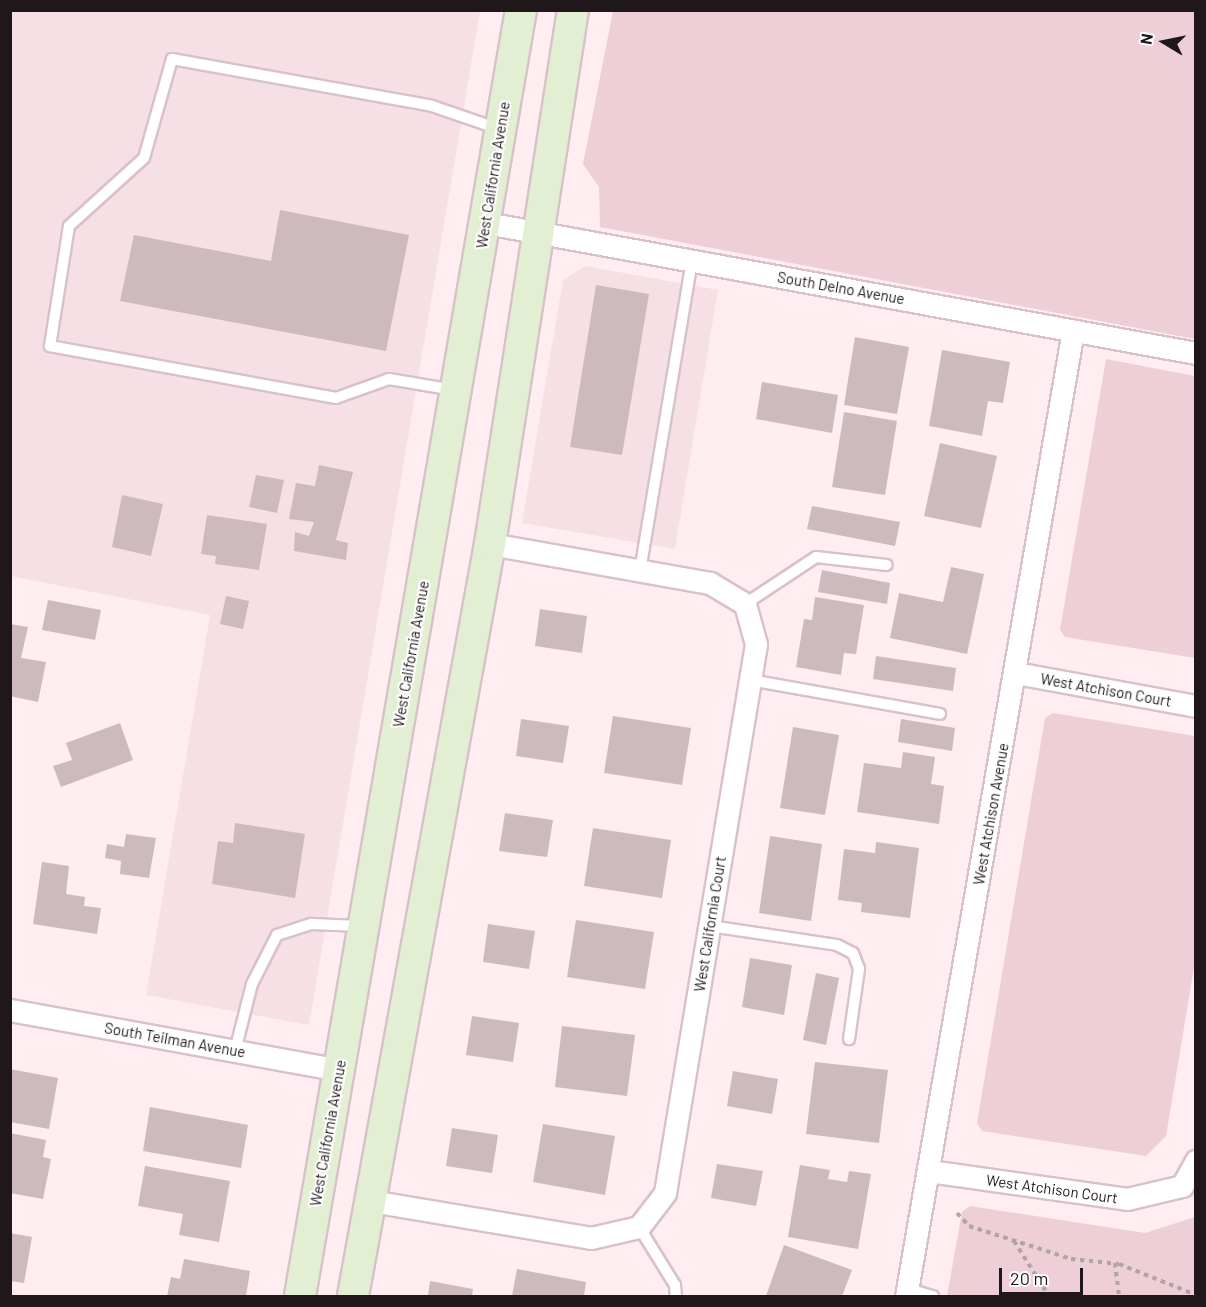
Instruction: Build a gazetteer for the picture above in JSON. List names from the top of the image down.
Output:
{
  "streets": {
    "main road": ["West California Avenue"],
    "street": [
      "South Delno Avenue",
      "West Atchison Court",
      "West Atchison Avenue",
      "West California Court",
      "South Teilman Avenue"
    ]
  },
  "crossings": [
    ["West California Avenue", "South Delno Avenue"],
    ["West California Avenue", "South Teilman Avenue"],
    ["South Delno Avenue", "West Atchison Avenue"],
    ["West Atchison Court", "West Atchison Avenue"]
  ],
  "scale_bar": "20 m",
  "north": "left"
}
